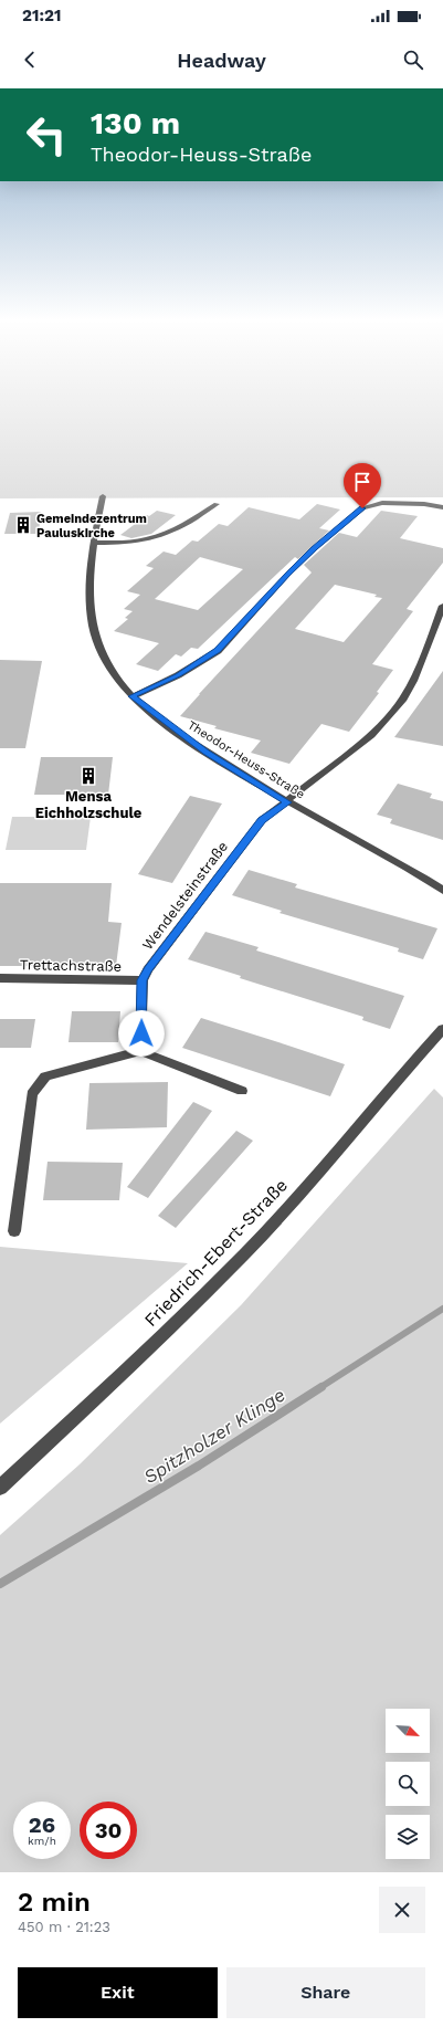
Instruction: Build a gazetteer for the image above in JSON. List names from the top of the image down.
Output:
{
  "streets": {
    "street": [
      "Theodor-Heuss-Straße",
      "Wendelsteinstraße",
      "Trettachstraße",
      "Friedrich-Ebert-Straße"
    ]
  },
  "crossings": [
    ["Theodor-Heuss-Straße", "Wendelsteinstraße"],
    ["Wendelsteinstraße", "Trettachstraße"]
  ],
  "water": ["Spitzholzer Klinge"],
  "places": {
    "building": ["Gemeindezentrum Pauluskirche", "Mensa Eichholzschule"]
  },
  "north": "bottom right",
  "page": {
    "status": "21:21",
    "header": "Headway",
    "turn": ["130 m", "Theodor-Heuss-Straße"],
    "speed": "26 km/h",
    "limit": "30",
    "heading": ["2 min", "450 m · 21:23"],
    "buttons": ["Exit", "Share"]
  }
}
